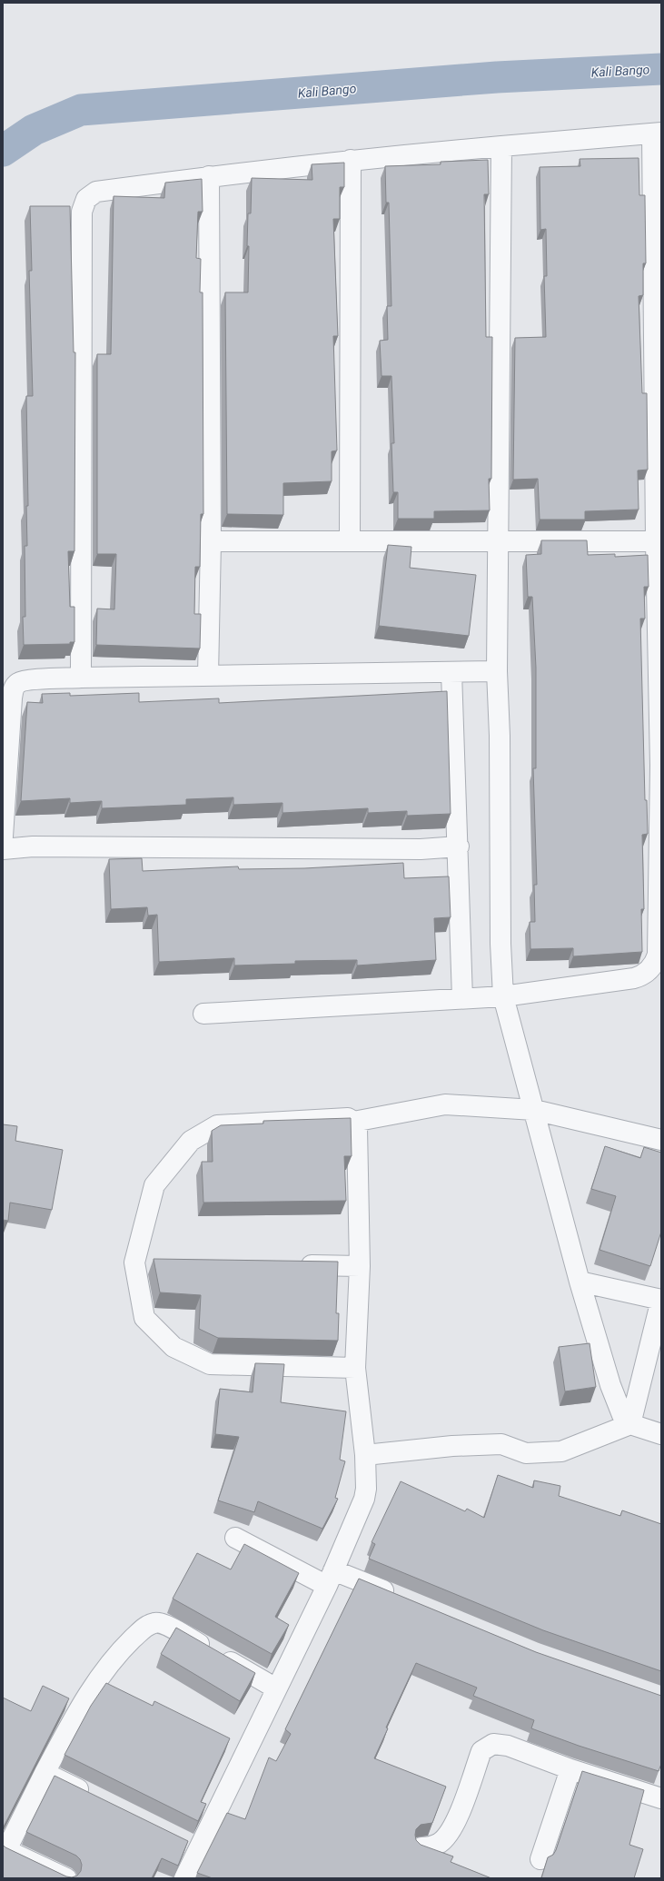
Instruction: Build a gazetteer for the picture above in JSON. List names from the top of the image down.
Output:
{
  "water": ["Kali Bango"]
}
